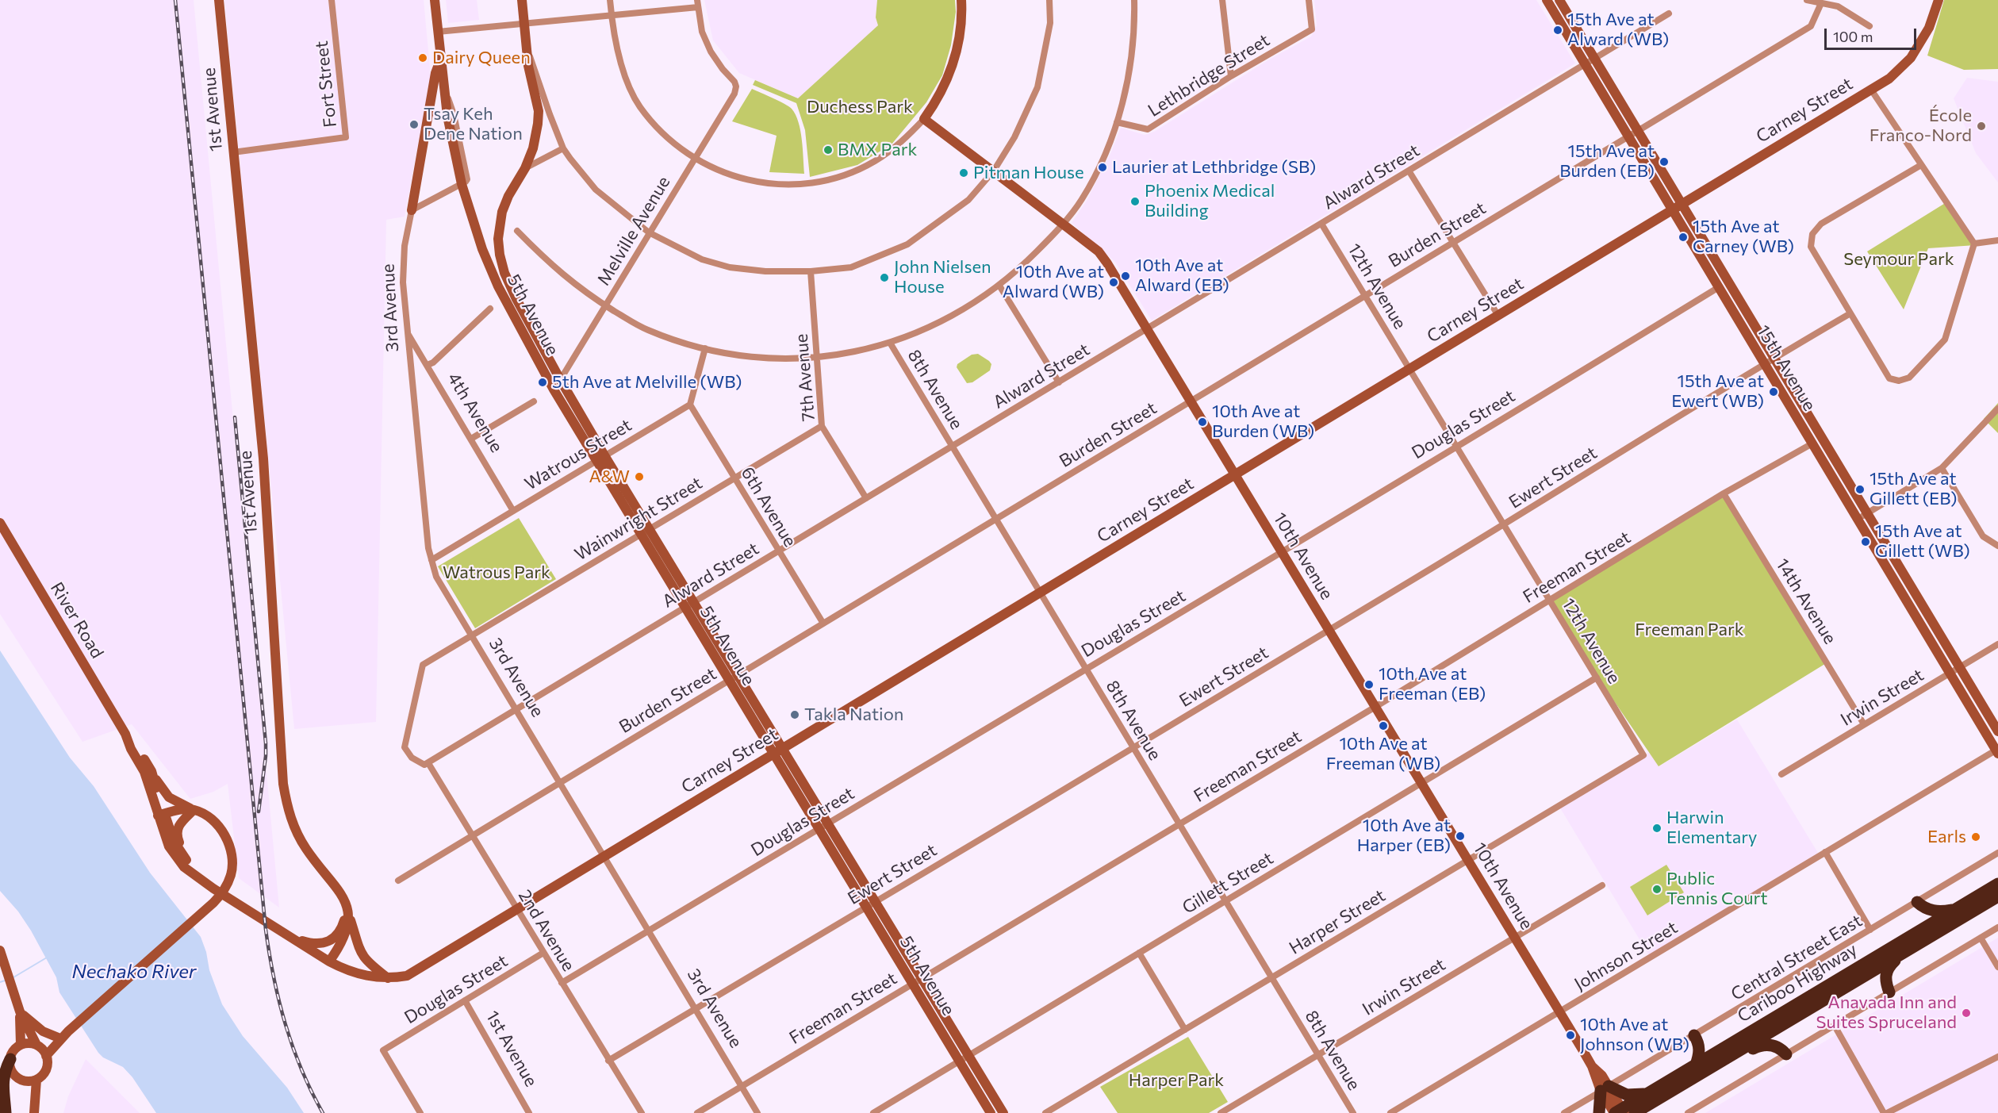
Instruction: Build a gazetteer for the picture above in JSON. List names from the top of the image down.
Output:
{
  "streets": {
    "highway": ["Cariboo Highway"],
    "main road": [
      "1st Avenue",
      "Carney Street",
      "5th Avenue",
      "15th Avenue",
      "10th Avenue",
      "River Road"
    ],
    "street": [
      "Lethbridge Street",
      "Fort Street",
      "Alward Street",
      "Melville Avenue",
      "Burden Street",
      "12th Avenue",
      "3rd Avenue",
      "7th Avenue",
      "8th Avenue",
      "4th Avenue",
      "Douglas Street",
      "Watrous Street",
      "Ewert Street",
      "6th Avenue",
      "Wainwright Street",
      "Freeman Street",
      "14th Avenue",
      "Irwin Street",
      "Gillett Street",
      "Harper Street",
      "2nd Avenue",
      "Johnson Street",
      "Central Street East"
    ]
  },
  "crossings": [
    ["Fort Street", "1st Avenue"],
    ["1st Avenue", "Carney Street"],
    ["1st Avenue", "Douglas Street"],
    ["1st Avenue", "River Road"],
    ["Carney Street", "12th Avenue"],
    ["Carney Street", "3rd Avenue"],
    ["Carney Street", "5th Avenue"],
    ["Carney Street", "15th Avenue"],
    ["Carney Street", "8th Avenue"],
    ["Carney Street", "10th Avenue"],
    ["Carney Street", "River Road"],
    ["Carney Street", "2nd Avenue"],
    ["Alward Street", "12th Avenue"],
    ["Alward Street", "3rd Avenue"],
    ["Alward Street", "5th Avenue"],
    ["Alward Street", "15th Avenue"],
    ["Alward Street", "7th Avenue"],
    ["Alward Street", "8th Avenue"],
    ["Alward Street", "6th Avenue"],
    ["Alward Street", "Wainwright Street"],
    ["Alward Street", "10th Avenue"],
    ["Alward Street", "2nd Avenue"],
    ["Melville Avenue", "5th Avenue"],
    ["Burden Street", "12th Avenue"],
    ["Burden Street", "3rd Avenue"],
    ["Burden Street", "5th Avenue"],
    ["Burden Street", "15th Avenue"],
    ["Burden Street", "8th Avenue"],
    ["Burden Street", "6th Avenue"],
    ["Burden Street", "10th Avenue"],
    ["Burden Street", "2nd Avenue"],
    ["12th Avenue", "Douglas Street"],
    ["12th Avenue", "Ewert Street"],
    ["12th Avenue", "Freeman Street"],
    ["12th Avenue", "Gillett Street"],
    ["12th Avenue", "Harper Street"],
    ["3rd Avenue", "4th Avenue"],
    ["3rd Avenue", "Douglas Street"],
    ["3rd Avenue", "Watrous Street"],
    ["3rd Avenue", "Ewert Street"],
    ["3rd Avenue", "Wainwright Street"],
    ["3rd Avenue", "Freeman Street"],
    ["5th Avenue", "Douglas Street"],
    ["5th Avenue", "Watrous Street"],
    ["5th Avenue", "Ewert Street"],
    ["5th Avenue", "Wainwright Street"],
    ["5th Avenue", "Freeman Street"],
    ["5th Avenue", "Gillett Street"],
    ["15th Avenue", "Douglas Street"],
    ["15th Avenue", "Ewert Street"],
    ["15th Avenue", "Freeman Street"],
    ["15th Avenue", "Irwin Street"],
    ["15th Avenue", "Johnson Street"],
    ["7th Avenue", "Wainwright Street"],
    ["8th Avenue", "Douglas Street"],
    ["8th Avenue", "Ewert Street"],
    ["8th Avenue", "Freeman Street"],
    ["8th Avenue", "Irwin Street"],
    ["8th Avenue", "Gillett Street"],
    ["8th Avenue", "Harper Street"],
    ["4th Avenue", "Watrous Street"],
    ["Douglas Street", "10th Avenue"],
    ["Douglas Street", "2nd Avenue"],
    ["Watrous Street", "6th Avenue"],
    ["Ewert Street", "10th Avenue"],
    ["Ewert Street", "2nd Avenue"],
    ["6th Avenue", "Wainwright Street"],
    ["Wainwright Street", "2nd Avenue"],
    ["10th Avenue", "Freeman Street"],
    ["10th Avenue", "Irwin Street"],
    ["10th Avenue", "Gillett Street"],
    ["10th Avenue", "Harper Street"],
    ["10th Avenue", "Johnson Street"],
    ["10th Avenue", "Central Street East"],
    ["10th Avenue", "Cariboo Highway"],
    ["Freeman Street", "14th Avenue"],
    ["14th Avenue", "Irwin Street"]
  ],
  "water": ["Nechako River"],
  "parks": [
    "Duchess Park",
    "Seymour Park",
    "Watrous Park",
    "Freeman Park",
    "Harper Park"
  ],
  "places": [
    "15th Ave at Alward (WB)",
    "Dairy Queen",
    "Tsay Keh Dene Nation",
    "École Franco-Nord",
    "BMX Park",
    "15th Ave at Burden (EB)",
    "Laurier at Lethbridge (SB)",
    "Pitman House",
    "Phoenix Medical Building",
    "15th Ave at Carney (WB)",
    "10th Ave at Alward (EB)",
    "John Nielsen House",
    "10th Ave at Alward (WB)",
    "5th Ave at Melville (WB)",
    "15th Ave at Ewert (WB)",
    "10th Ave at Burden (WB)",
    "A&W",
    "15th Ave at Gillett (EB)",
    "15th Ave at Gillett (WB)",
    "10th Ave at Freeman (EB)",
    "Takla Nation",
    "10th Ave at Freeman (WB)",
    "Harwin Elementary",
    "10th Ave at Harper (EB)",
    "Earls",
    "Public Tennis Court",
    "Anavada Inn and Suites Spruceland",
    "10th Ave at Johnson (WB)"
  ],
  "scale_bar": "100 m"
}
